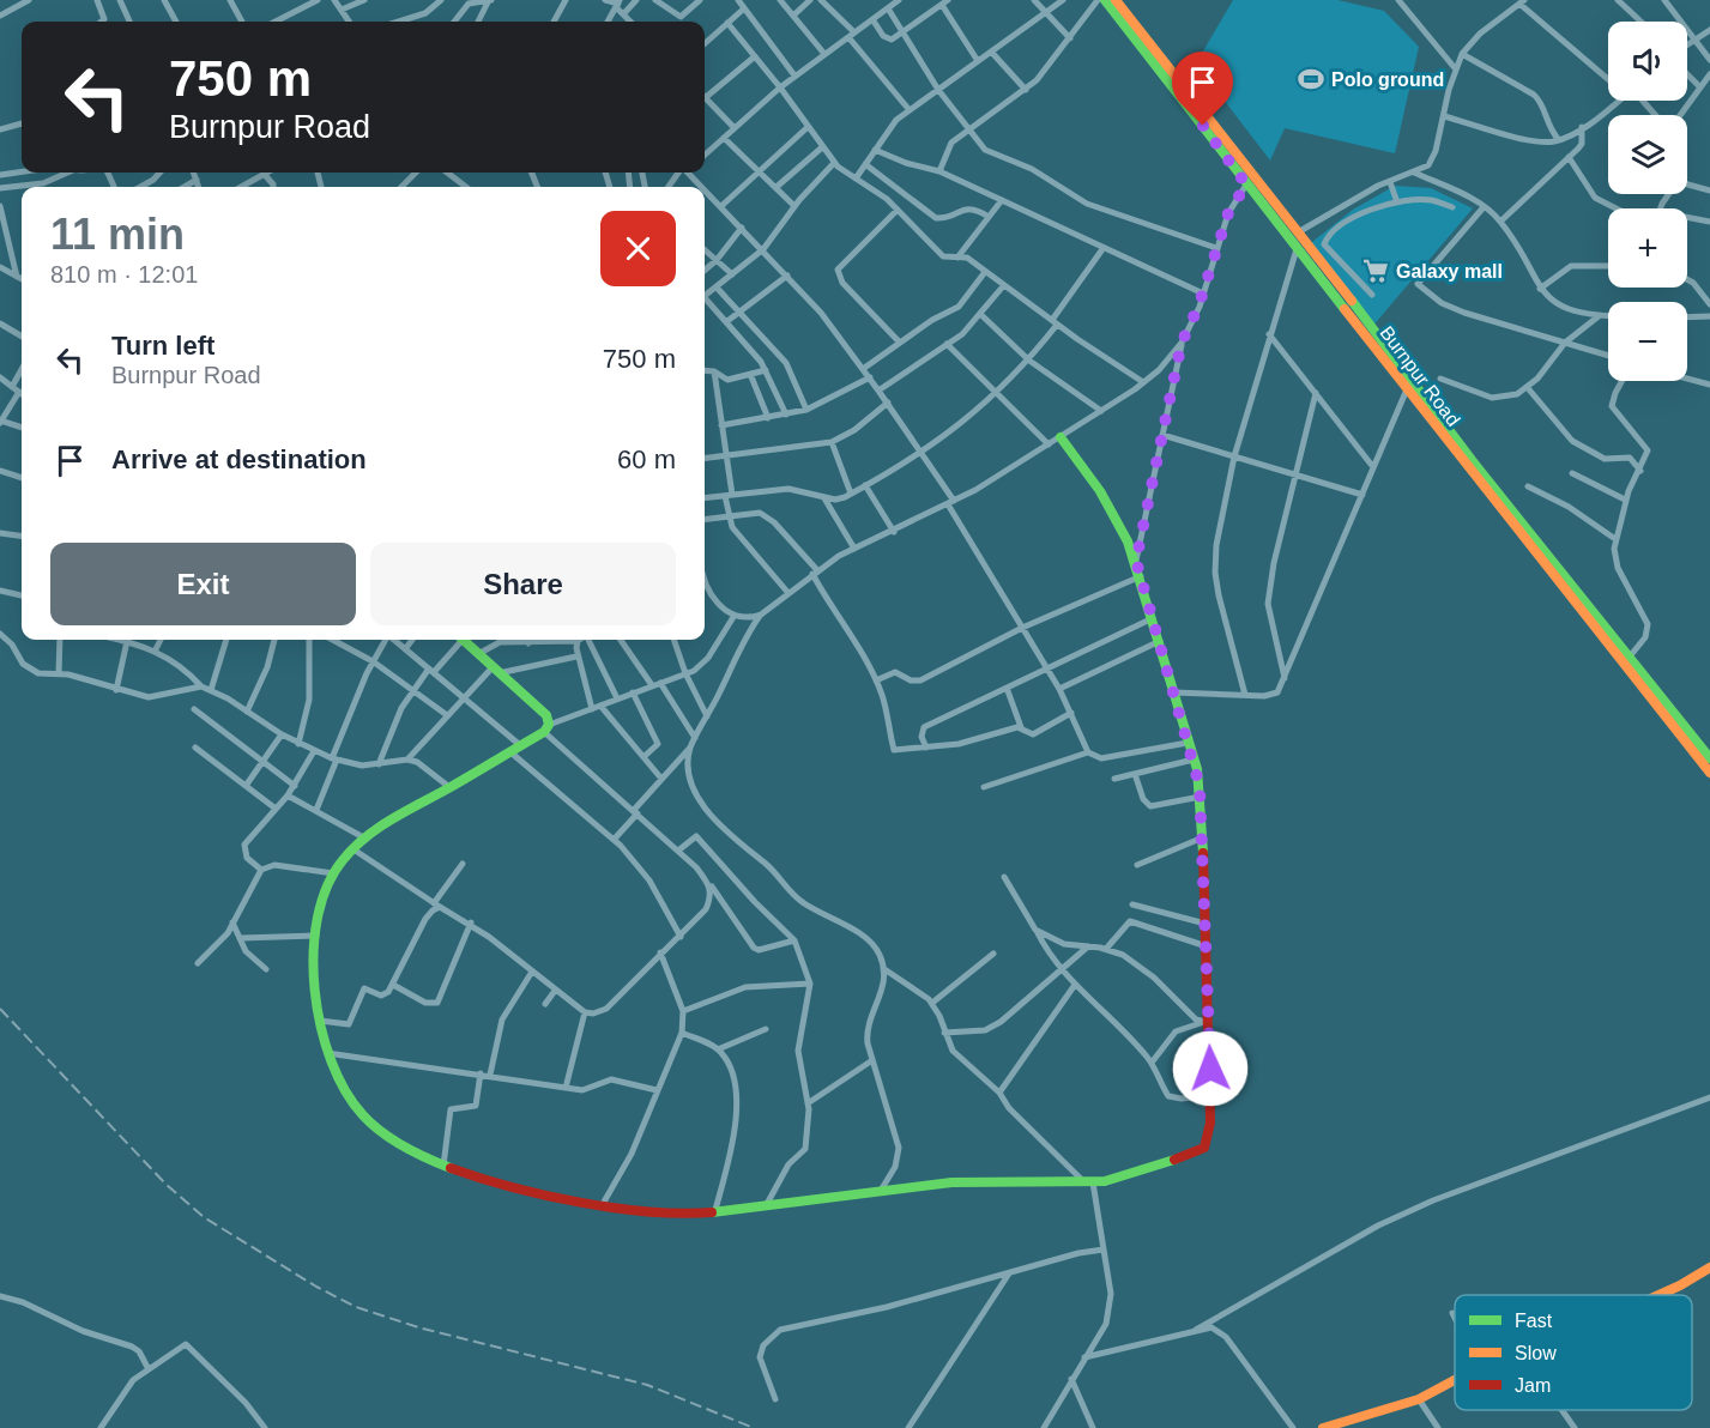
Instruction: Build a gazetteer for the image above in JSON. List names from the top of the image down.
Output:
{
  "streets": {
    "street": ["Burnpur Road"]
  },
  "places": {
    "sports": ["Polo ground"],
    "supermarket": ["Galaxy mall"]
  },
  "legend": ["Fast", "Slow", "Jam"],
  "page": {
    "map_buttons": ["+", "−"],
    "turn": ["750 m", "Burnpur Road"],
    "heading": ["11 min", "810 m · 12:01"],
    "list": [
      {
        "name": "Turn left",
        "note": "Burnpur Road",
        "value": "750 m"
      },
      {
        "name": "Arrive at destination",
        "value": "60 m"
      }
    ],
    "buttons": ["Exit", "Share"]
  }
}
